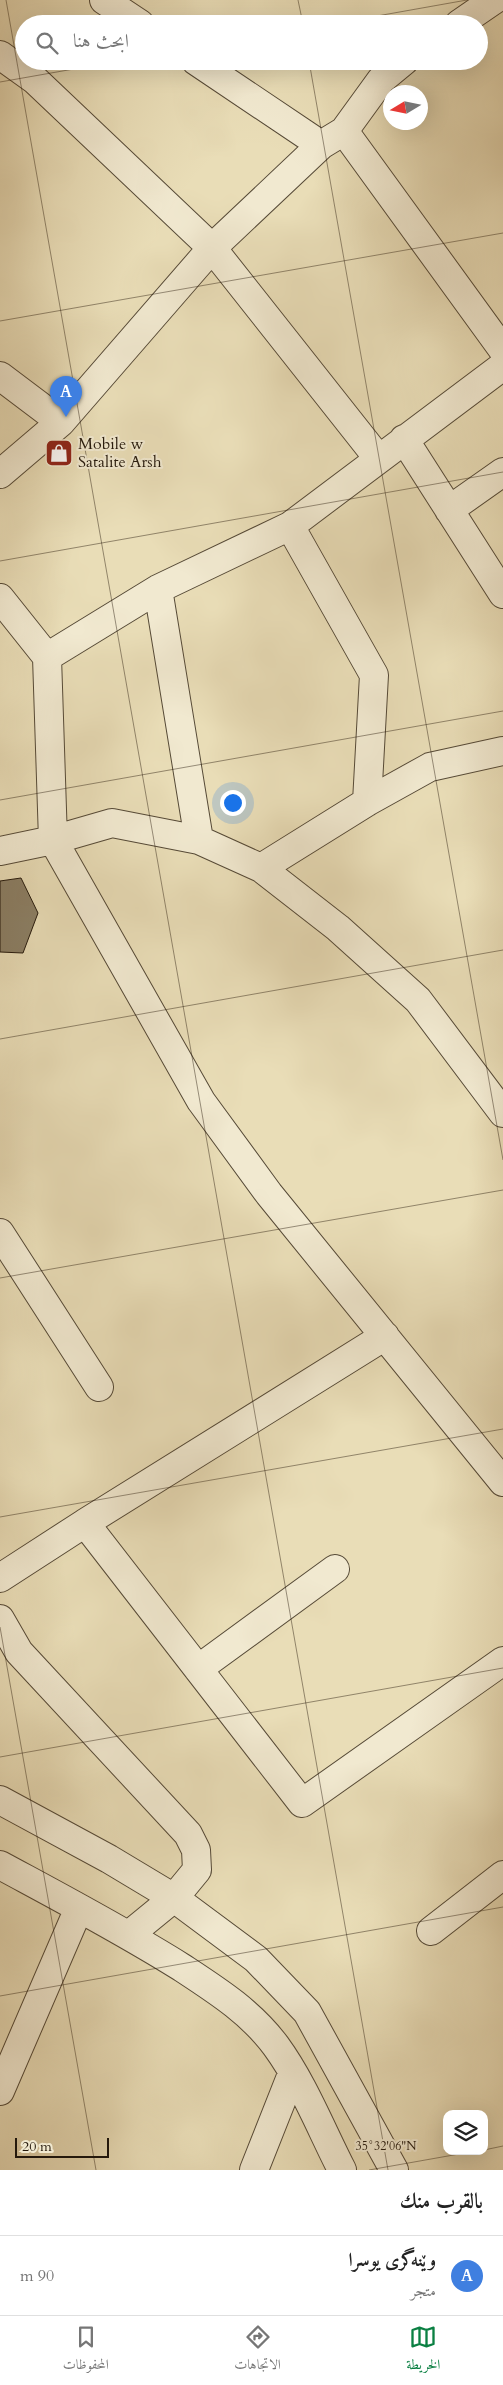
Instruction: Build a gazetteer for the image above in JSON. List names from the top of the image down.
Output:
{
  "places": {
    "shop": ["Mobile w Satalite Arsh"]
  },
  "scale_bar": "20 m",
  "north": "left",
  "page": {
    "search": "ابحث هنا",
    "pins": "A",
    "scale": "20 m",
    "heading": "بالقرب منك",
    "list": [
      {
        "mark": "A",
        "name": "وێنەگری یوسرا",
        "note": "متجر",
        "value": "90 m"
      }
    ],
    "nav": ["الخريطة", "الاتجاهات", "المحفوظات"]
  },
  "coordinates": ["35°32'06\"N"]
}
